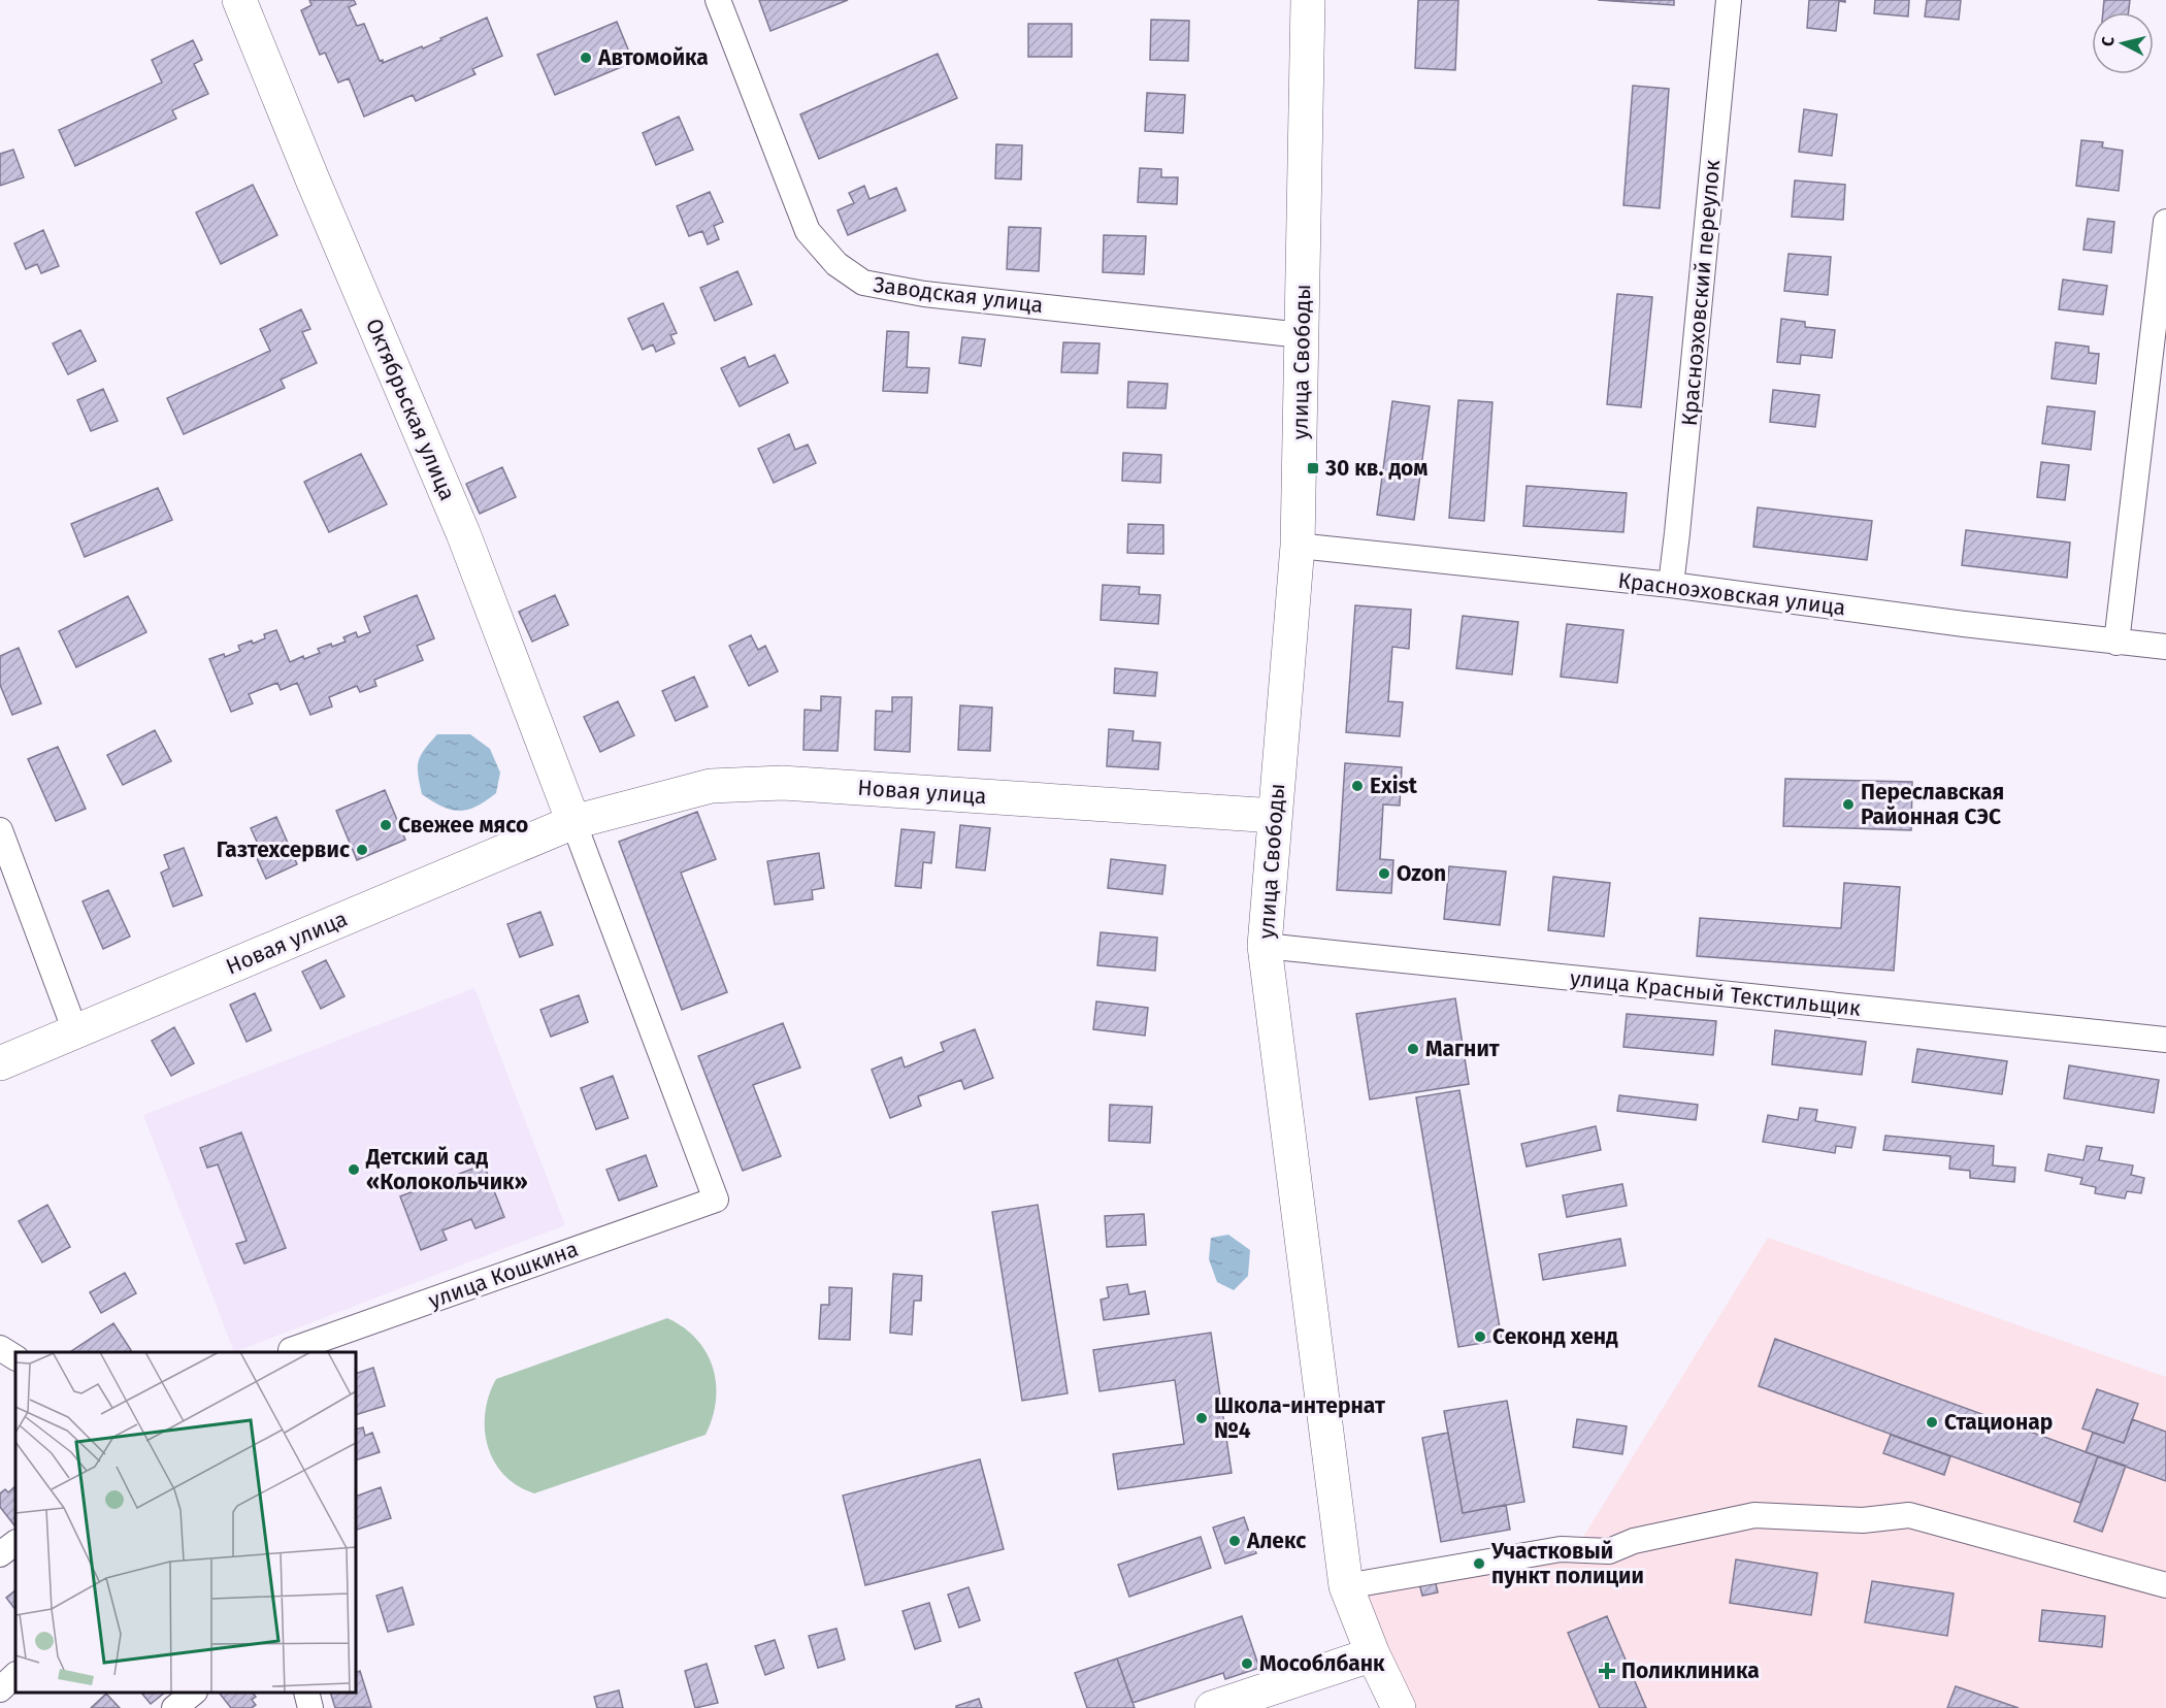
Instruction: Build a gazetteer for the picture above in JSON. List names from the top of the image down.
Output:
{
  "streets": {
    "street": [
      "Красноэховский переулок",
      "Заводская улица",
      "улица Свободы",
      "Октябрьская улица",
      "Красноэховская улица",
      "Новая улица",
      "улица Красный Текстильщик",
      "улица Кошкина"
    ]
  },
  "crossings": [
    ["Красноэховский переулок", "Красноэховская улица"],
    ["Заводская улица", "улица Свободы"],
    ["улица Свободы", "Красноэховская улица"],
    ["улица Свободы", "Новая улица"],
    ["улица Свободы", "улица Красный Текстильщик"],
    ["Октябрьская улица", "Новая улица"],
    ["Октябрьская улица", "улица Кошкина"],
    ["Новая улица", "улица Кошкина"]
  ],
  "places": {
    "other": [
      "Автомойка",
      "Exist",
      "Переславская Районная СЭС",
      "Свежее мясо",
      "Газтехсервис",
      "Ozon",
      "Магнит",
      "Детский сад «Колокольчик»",
      "Секонд хенд",
      "Школа-интернат №4",
      "Стационар",
      "Алекс",
      "Участковый пункт полиции",
      "Мособлбанк"
    ],
    "transit": ["30 кв. дом"],
    "health": ["Поликлиника"]
  },
  "north": "left"
}
